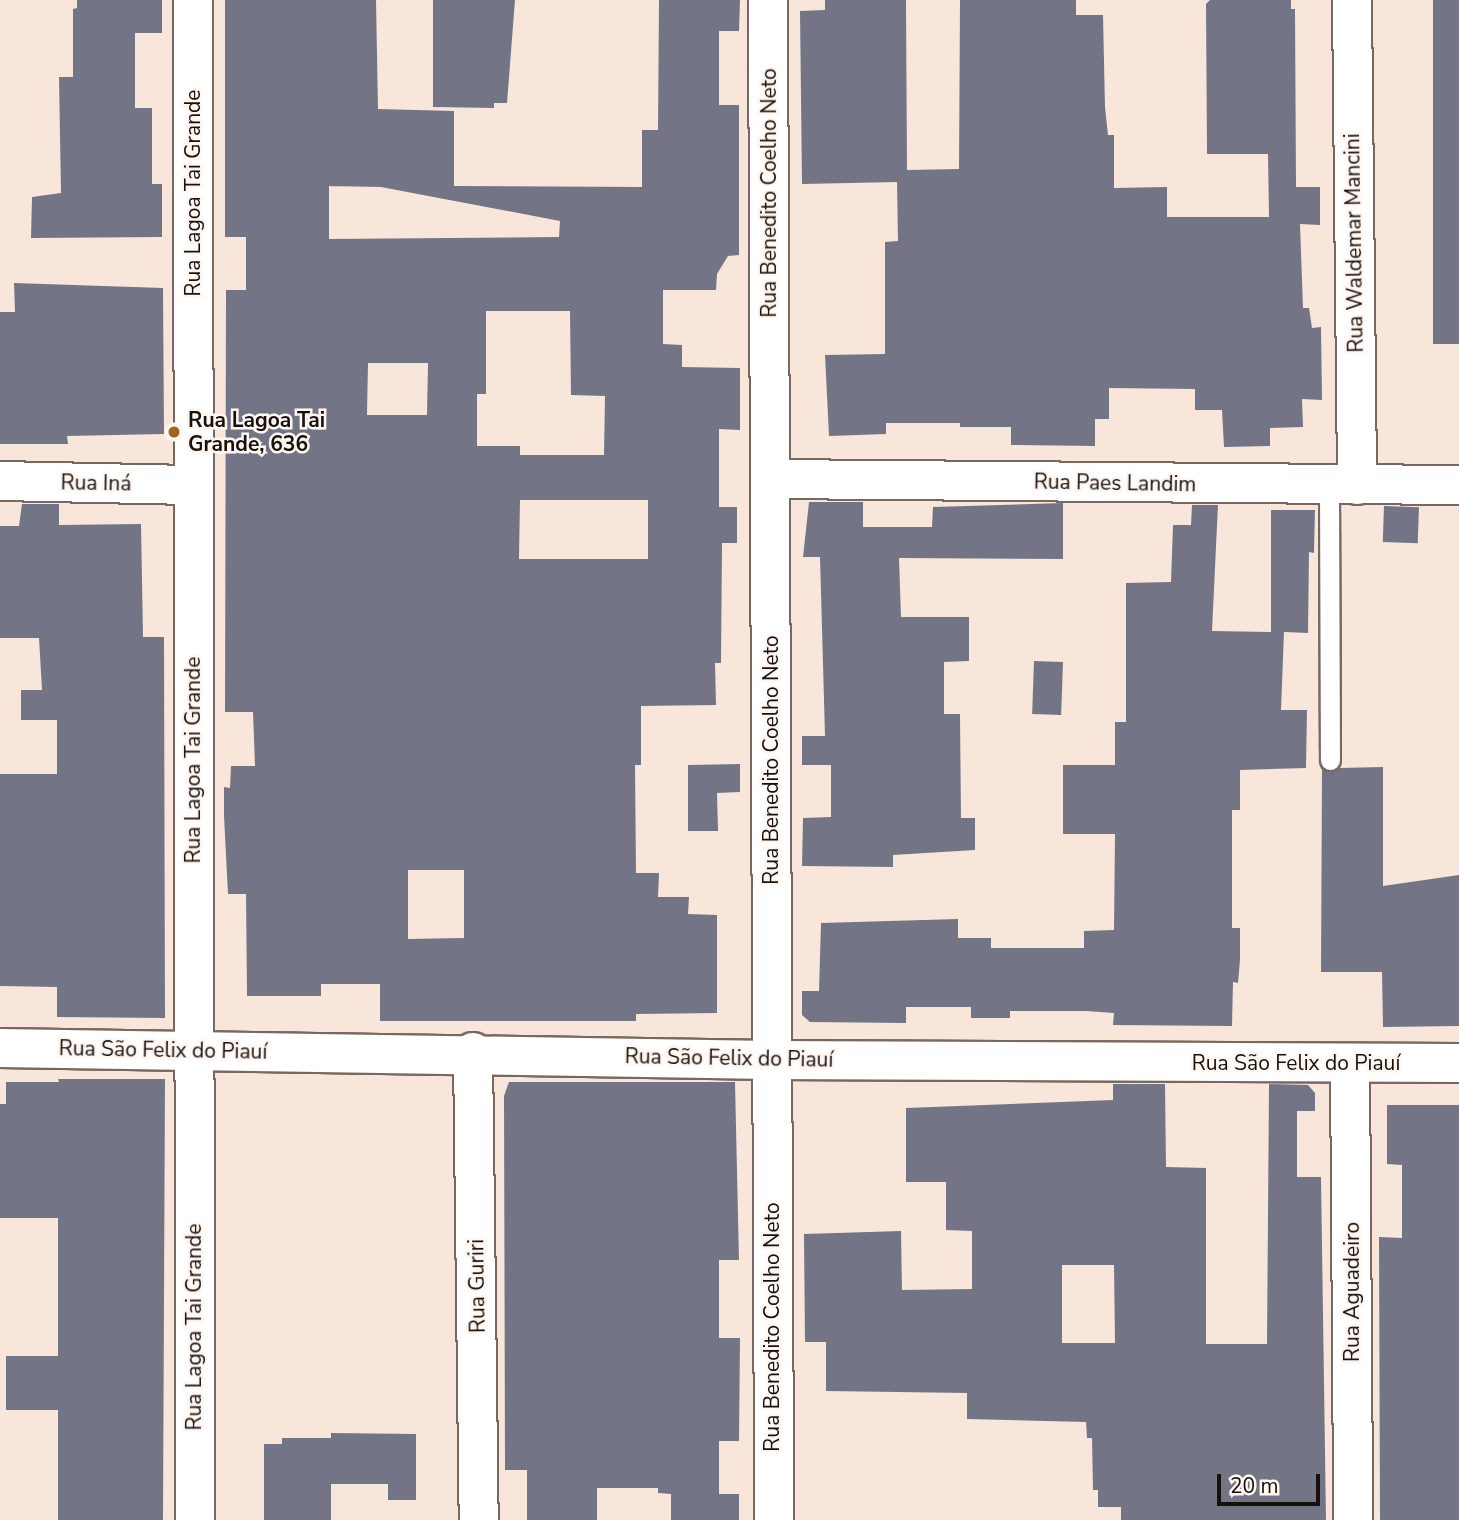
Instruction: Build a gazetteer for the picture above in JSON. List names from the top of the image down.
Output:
{
  "streets": {
    "street": [
      "Rua Lagoa Tai Grande",
      "Rua Benedito Coelho Neto",
      "Rua Waldemar Mancini",
      "Rua Iná",
      "Rua Paes Landim",
      "Rua São Felix do Piauí",
      "Rua Guriri",
      "Rua Aguadeiro"
    ]
  },
  "crossings": [
    ["Rua Lagoa Tai Grande", "Rua Iná"],
    ["Rua Lagoa Tai Grande", "Rua São Felix do Piauí"],
    ["Rua Benedito Coelho Neto", "Rua Paes Landim"],
    ["Rua Benedito Coelho Neto", "Rua São Felix do Piauí"],
    ["Rua Waldemar Mancini", "Rua Paes Landim"],
    ["Rua São Felix do Piauí", "Rua Guriri"],
    ["Rua São Felix do Piauí", "Rua Aguadeiro"]
  ],
  "places": ["Rua Lagoa Tai Grande, 636"],
  "scale_bar": "20 m"
}
